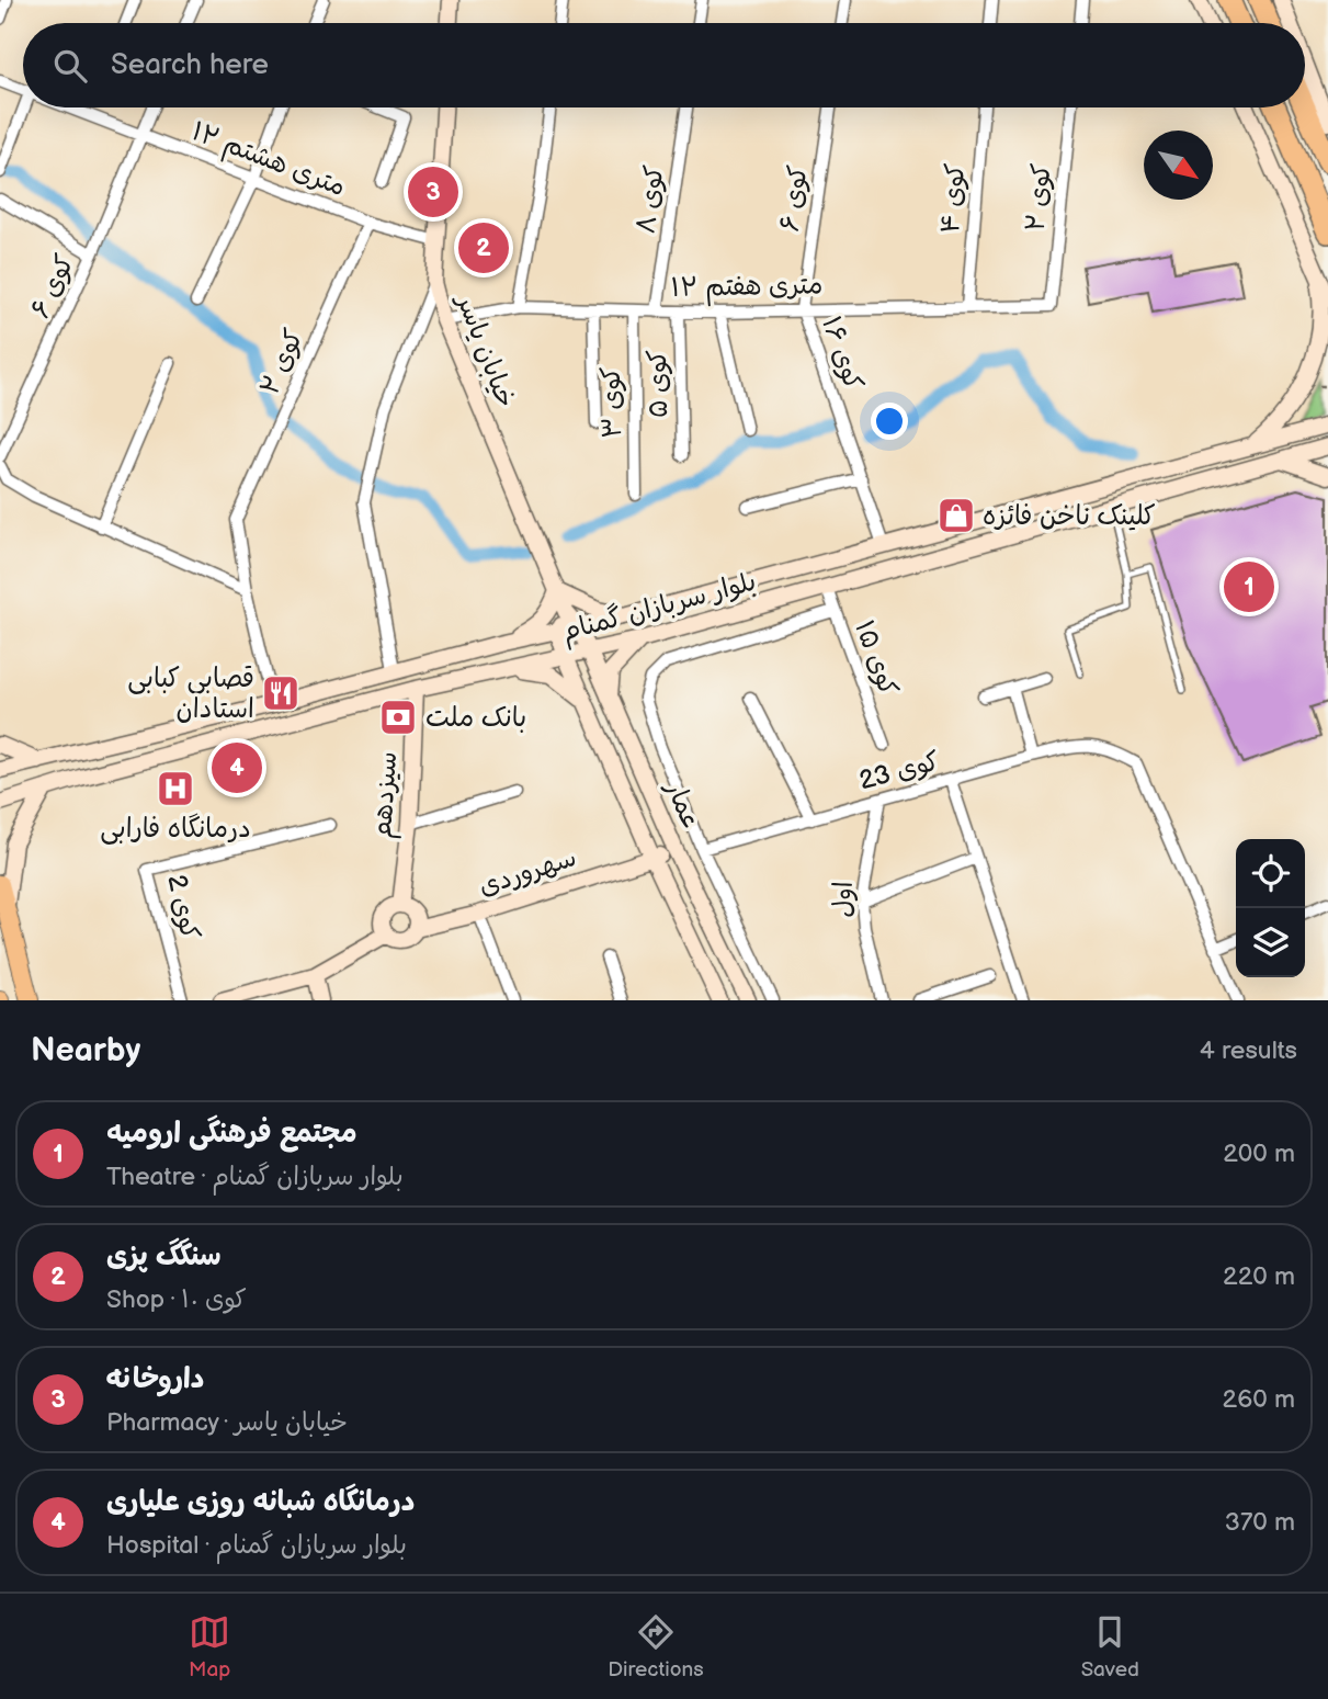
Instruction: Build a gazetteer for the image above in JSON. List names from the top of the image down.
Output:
{
  "streets": {
    "main road": [
      "خیابان یاسر",
      "بلوار سربازان گمنام",
      "سیزدهم",
      "عمار",
      "سهروردی"
    ],
    "street": [
      "۱۲ متری هشتم",
      "کوی ۲",
      "کوی ۶",
      "کوی ۴",
      "کوی ۸",
      "۱۲ متری هفتم",
      "کوی ۱۶",
      "کوی ۵",
      "کوی ۳",
      "کوی ۱۵",
      "کوی 23",
      "اول",
      "کوی 2"
    ]
  },
  "crossings": [
    ["۱۲ متری هشتم", "کوی ۲"],
    ["۱۲ متری هشتم", "کوی ۶"],
    ["۱۲ متری هشتم", "خیابان یاسر"],
    ["کوی ۲", "۱۲ متری هفتم"],
    ["کوی ۶", "۱۲ متری هفتم"],
    ["کوی ۶", "کوی ۱۶"],
    ["کوی ۴", "۱۲ متری هفتم"],
    ["کوی ۸", "۱۲ متری هفتم"],
    ["۱۲ متری هفتم", "خیابان یاسر"],
    ["۱۲ متری هفتم", "کوی ۱۶"],
    ["۱۲ متری هفتم", "کوی ۵"],
    ["۱۲ متری هفتم", "کوی ۳"],
    ["خیابان یاسر", "بلوار سربازان گمنام"],
    ["خیابان یاسر", "عمار"],
    ["کوی ۱۶", "بلوار سربازان گمنام"],
    ["بلوار سربازان گمنام", "کوی ۱۵"],
    ["بلوار سربازان گمنام", "سیزدهم"],
    ["بلوار سربازان گمنام", "عمار"],
    ["کوی 23", "اول"],
    ["سیزدهم", "سهروردی"],
    ["عمار", "سهروردی"]
  ],
  "places": {
    "shop": ["کلینک ناخن فائزه"],
    "restaurant": ["قصابی کبابی استادان"],
    "bank": ["بانک ملت"],
    "hospital": ["درمانگاه فارابی"]
  },
  "north": "bottom right",
  "page": {
    "search": "Search here",
    "pins": [
      "3",
      "2",
      "1",
      "4"
    ],
    "heading": ["Nearby", "4 results"],
    "list": [
      {
        "mark": "1",
        "name": "مجتمع فرهنگی ارومیه",
        "note": "Theatre · بلوار سربازان گمنام",
        "value": "200 m"
      },
      {
        "mark": "2",
        "name": "سنگگ پزی",
        "note": "Shop · کوی ۱۰",
        "value": "220 m"
      },
      {
        "mark": "3",
        "name": "داروخانه",
        "note": "Pharmacy · خیابان یاسر",
        "value": "260 m"
      },
      {
        "mark": "4",
        "name": "درمانگاه شبانه روزی علیاری",
        "note": "Hospital · بلوار سربازان گمنام",
        "value": "370 m"
      }
    ],
    "nav": ["Map", "Directions", "Saved"]
  }
}
